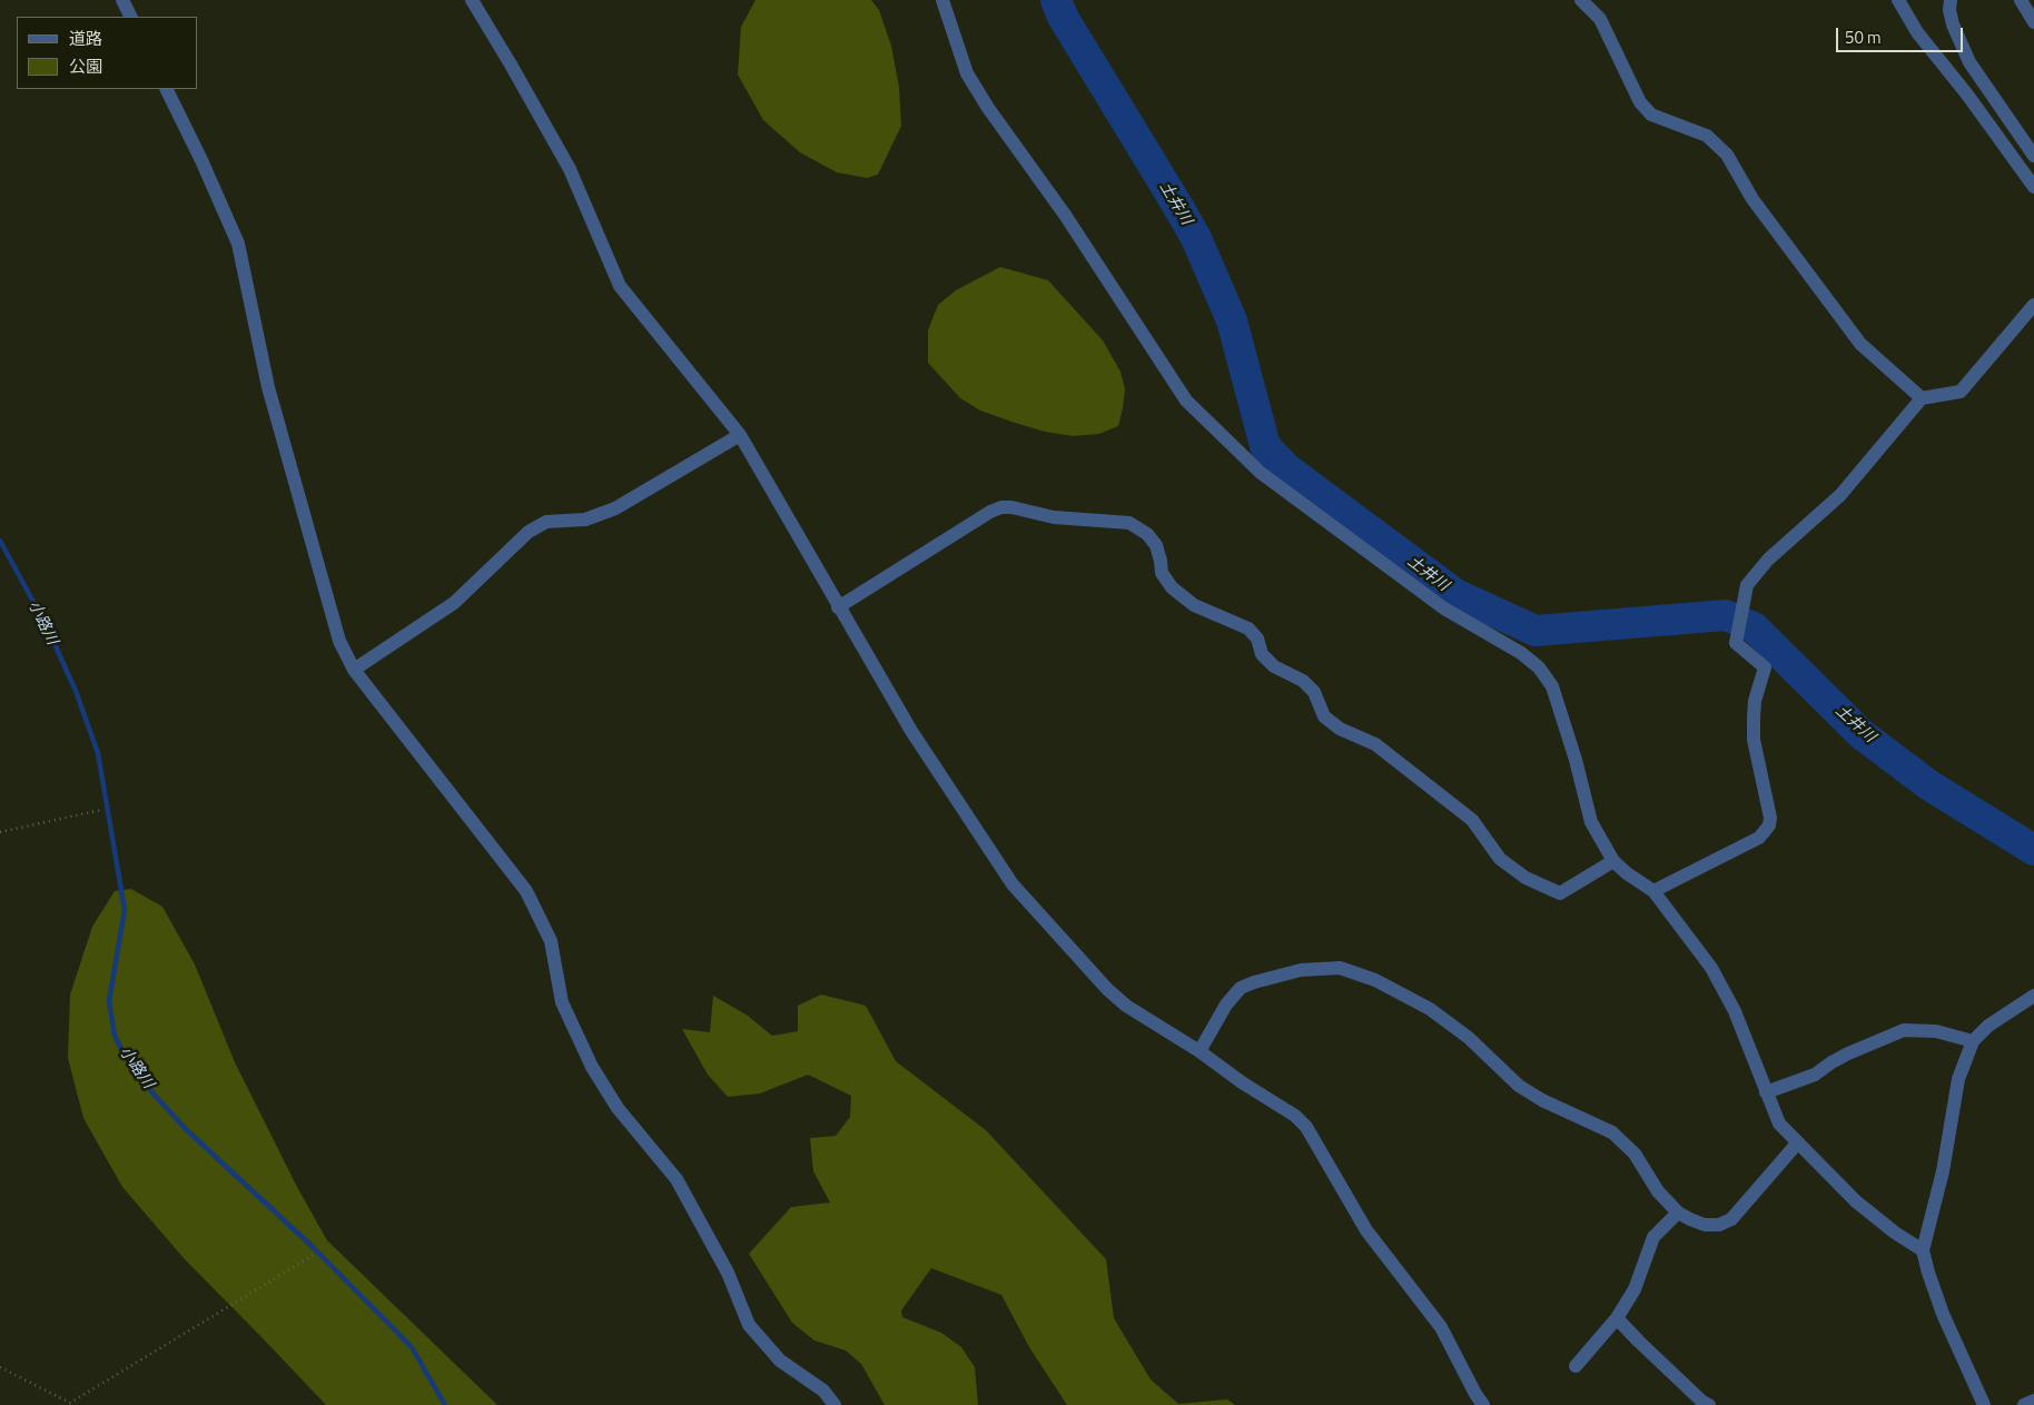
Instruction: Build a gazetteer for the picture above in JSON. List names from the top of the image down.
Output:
{
  "water": ["土井川", "小路川"],
  "legend": ["道路", "公園"],
  "scale_bar": "50 m"
}
